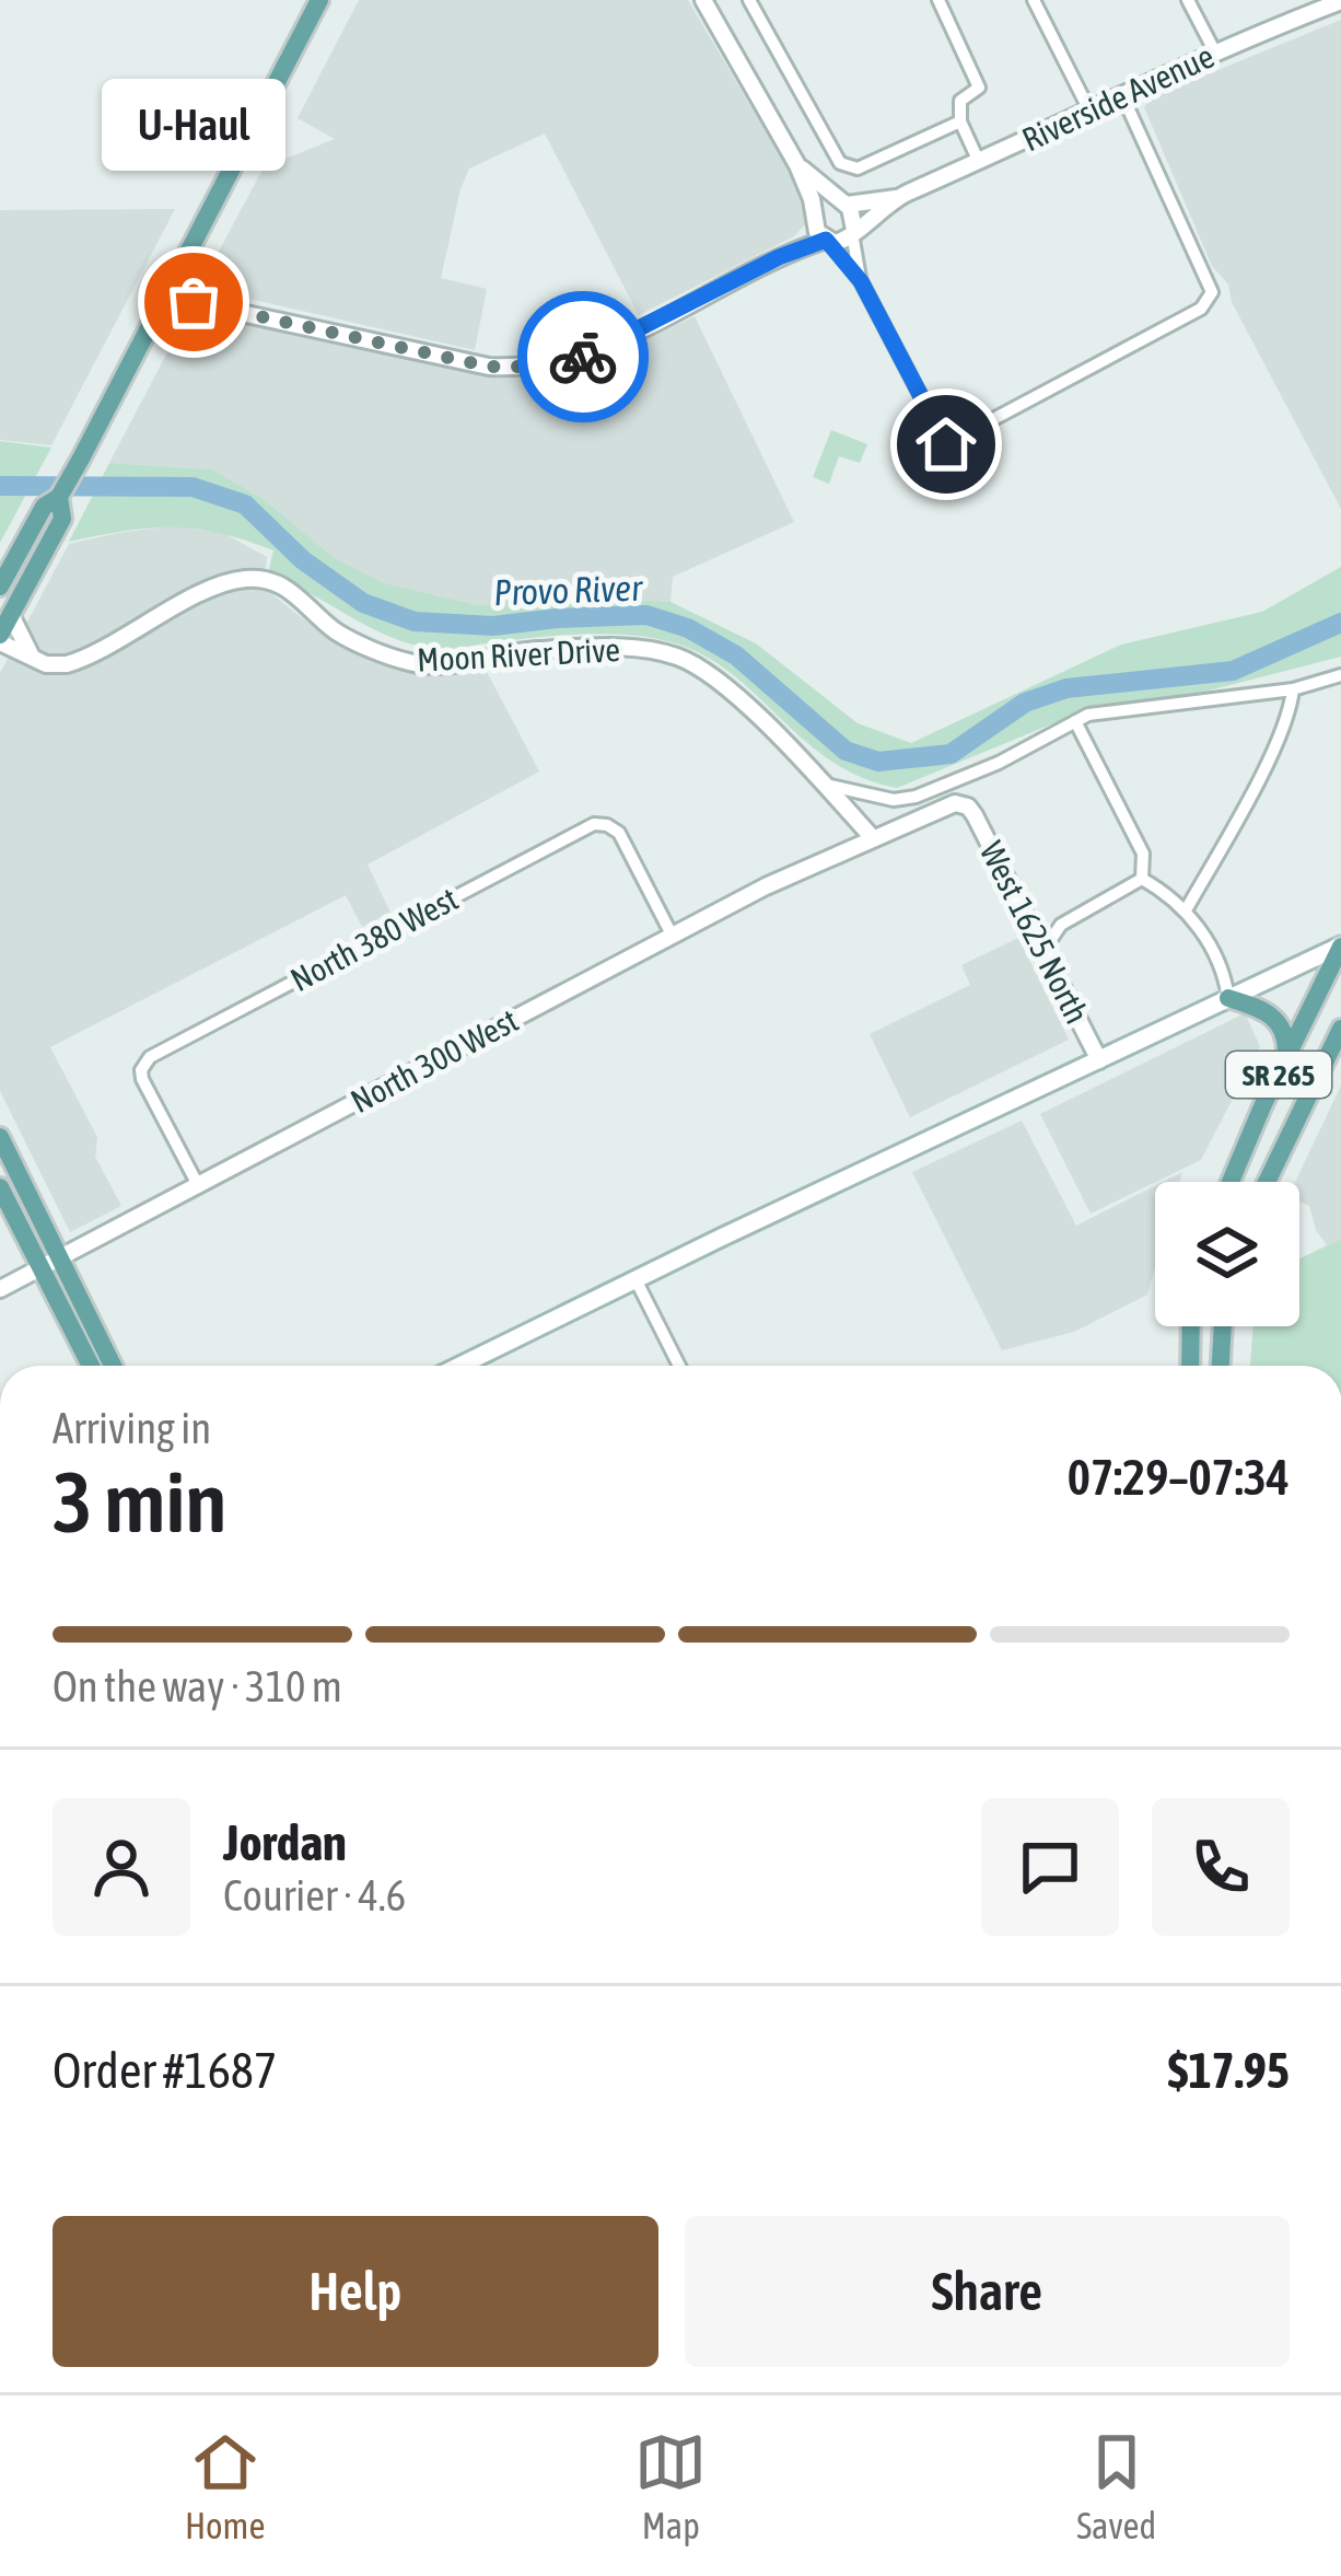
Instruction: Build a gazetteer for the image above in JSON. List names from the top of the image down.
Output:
{
  "streets": {
    "main road": ["SR 265"],
    "street": [
      "Riverside Avenue",
      "Moon River Drive",
      "West 1625 North",
      "North 380 West",
      "North 300 West"
    ]
  },
  "crossings": [
    ["West 1625 North", "North 300 West"],
    ["North 380 West", "North 300 West"]
  ],
  "water": ["Provo River"],
  "places": ["U-Haul"],
  "page": {
    "bubble": "U-Haul",
    "heading": ["3 min", "Arriving in", "07:29–07:34"],
    "panel": [
      "Jordan",
      "Courier · 4.6",
      "Order #1687",
      "$17.95"
    ],
    "bar": "On the way · 310 m",
    "buttons": ["Help", "Share"],
    "tabs": ["Home", "Map", "Saved"]
  }
}
